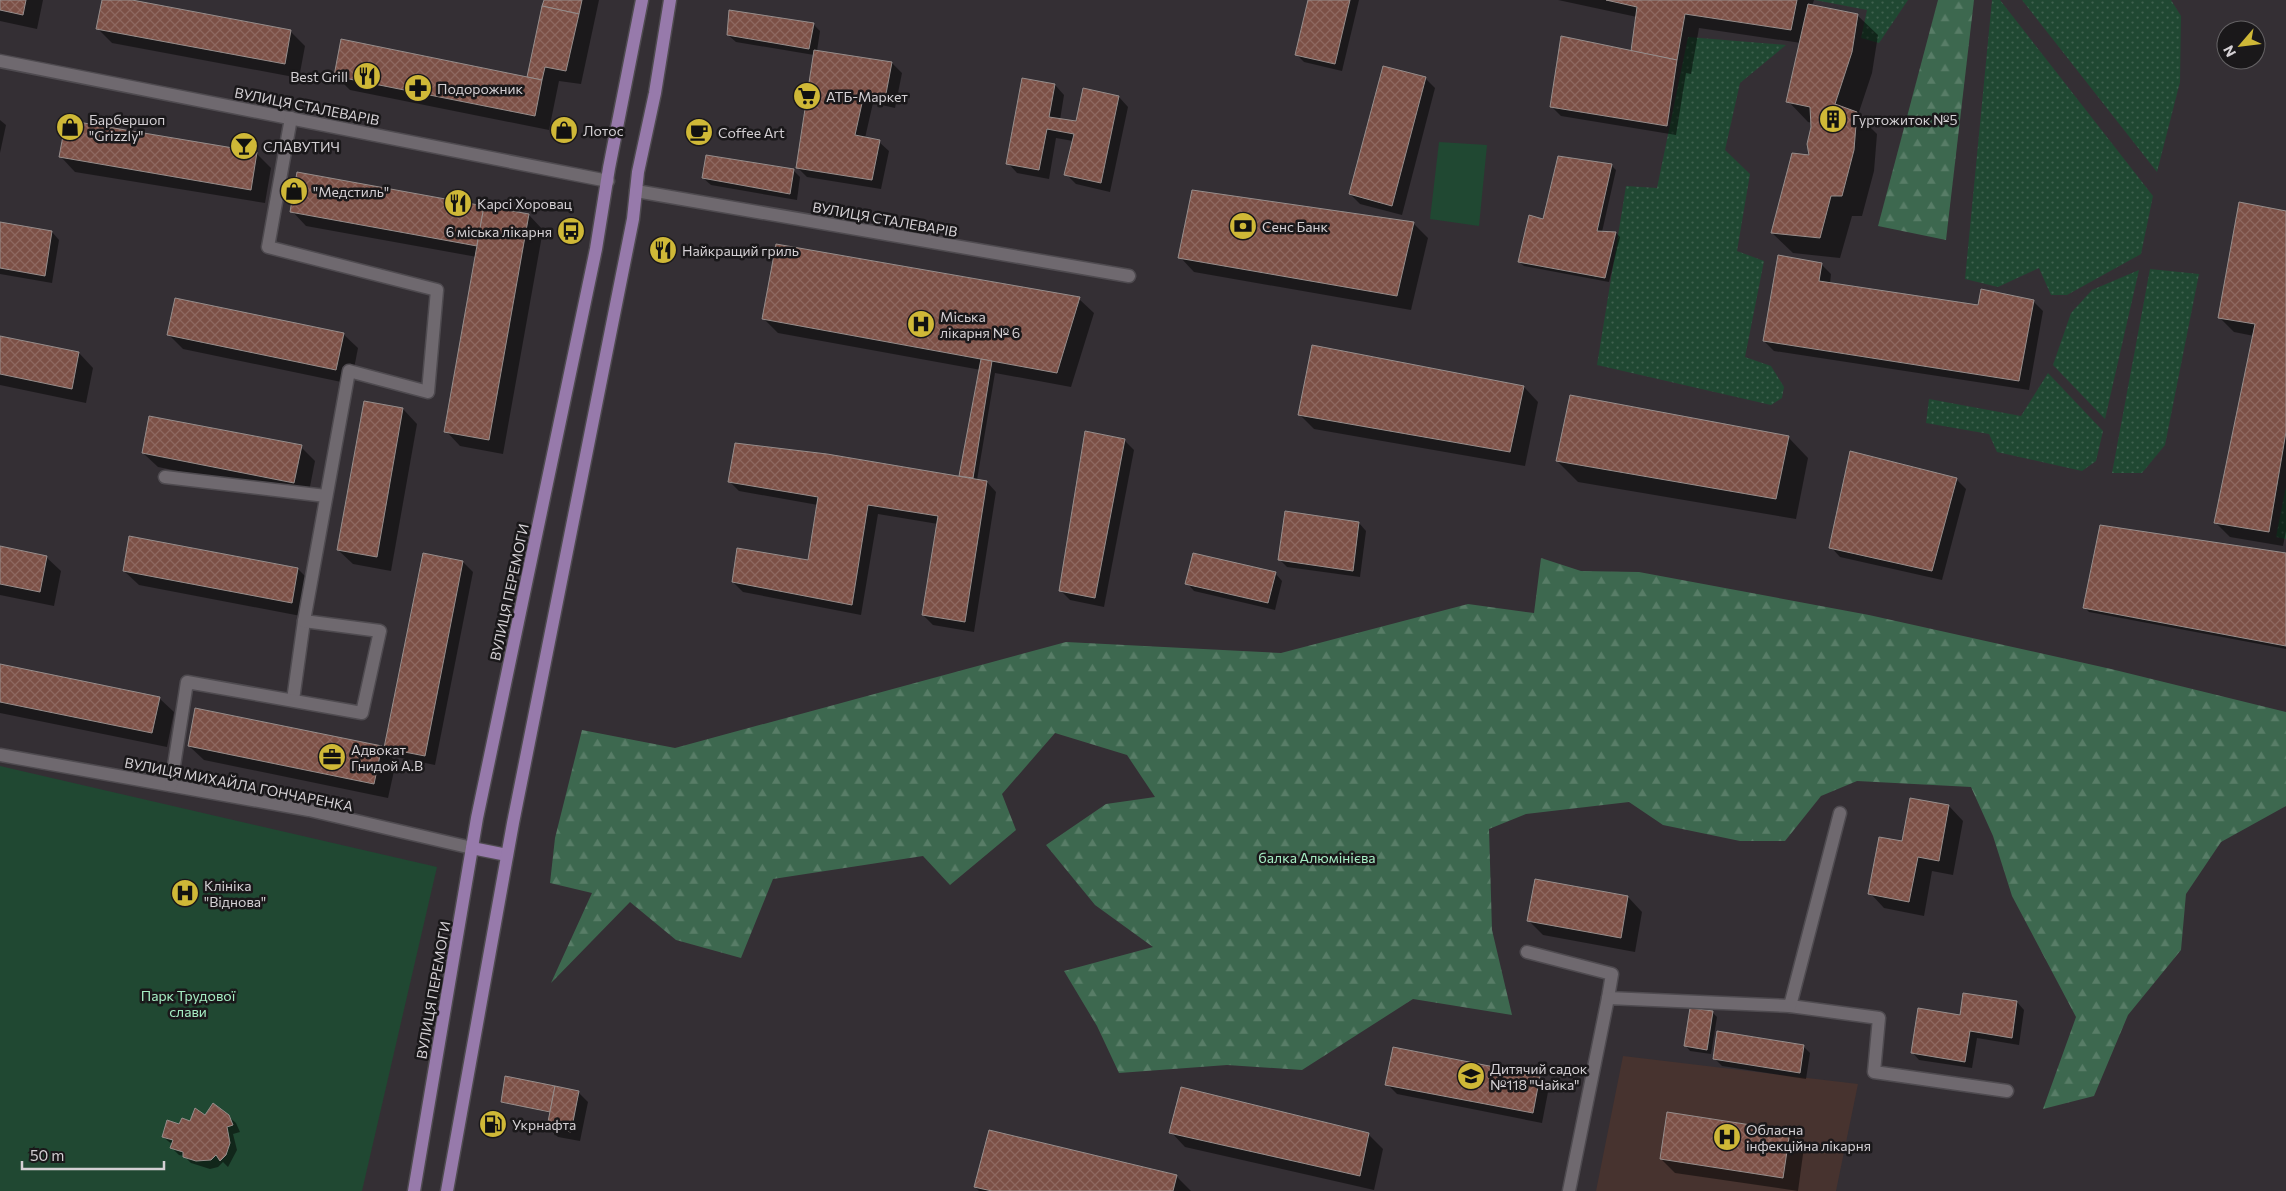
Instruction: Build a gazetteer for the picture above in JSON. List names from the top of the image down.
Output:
{
  "streets": {
    "main road": ["ВУЛИЦЯ ПЕРЕМОГИ"],
    "street": ["ВУЛИЦЯ СТАЛЕВАРІВ", "ВУЛИЦЯ МИХАЙЛА ГОНЧАРЕНКА"]
  },
  "crossings": [
    ["ВУЛИЦЯ СТАЛЕВАРІВ", "ВУЛИЦЯ ПЕРЕМОГИ"],
    ["ВУЛИЦЯ ПЕРЕМОГИ", "ВУЛИЦЯ МИХАЙЛА ГОНЧАРЕНКА"]
  ],
  "parks": ["балка Алюмінієва", "Парк Трудової слави"],
  "places": {
    "restaurant": ["Best Grill", "Карсі Хоровац", "Найкращий гриль"],
    "pharmacy": ["Подорожник"],
    "supermarket": ["АТБ-Маркет"],
    "building": ["Гуртожиток №5"],
    "shop": ["Барбершоп \"Grizzly\"", "Лотос", "\"Медстиль\""],
    "cafe": ["Coffee Art"],
    "bar": ["СЛАВУТИЧ"],
    "bank": ["Сенс Банк"],
    "bus stop": ["6 міська лікарня"],
    "hospital": ["Мiська лiкарня № 6", "Клініка \"Віднова\"", "Обласна інфекційна лікарня"],
    "office": ["Адвокат Гнидой А.В"],
    "school or university": ["Дитячий садок №118 \"Чайка\""],
    "fuel station": ["Укрнафта"]
  },
  "scale_bar": "50 m",
  "north": "bottom left"
}
